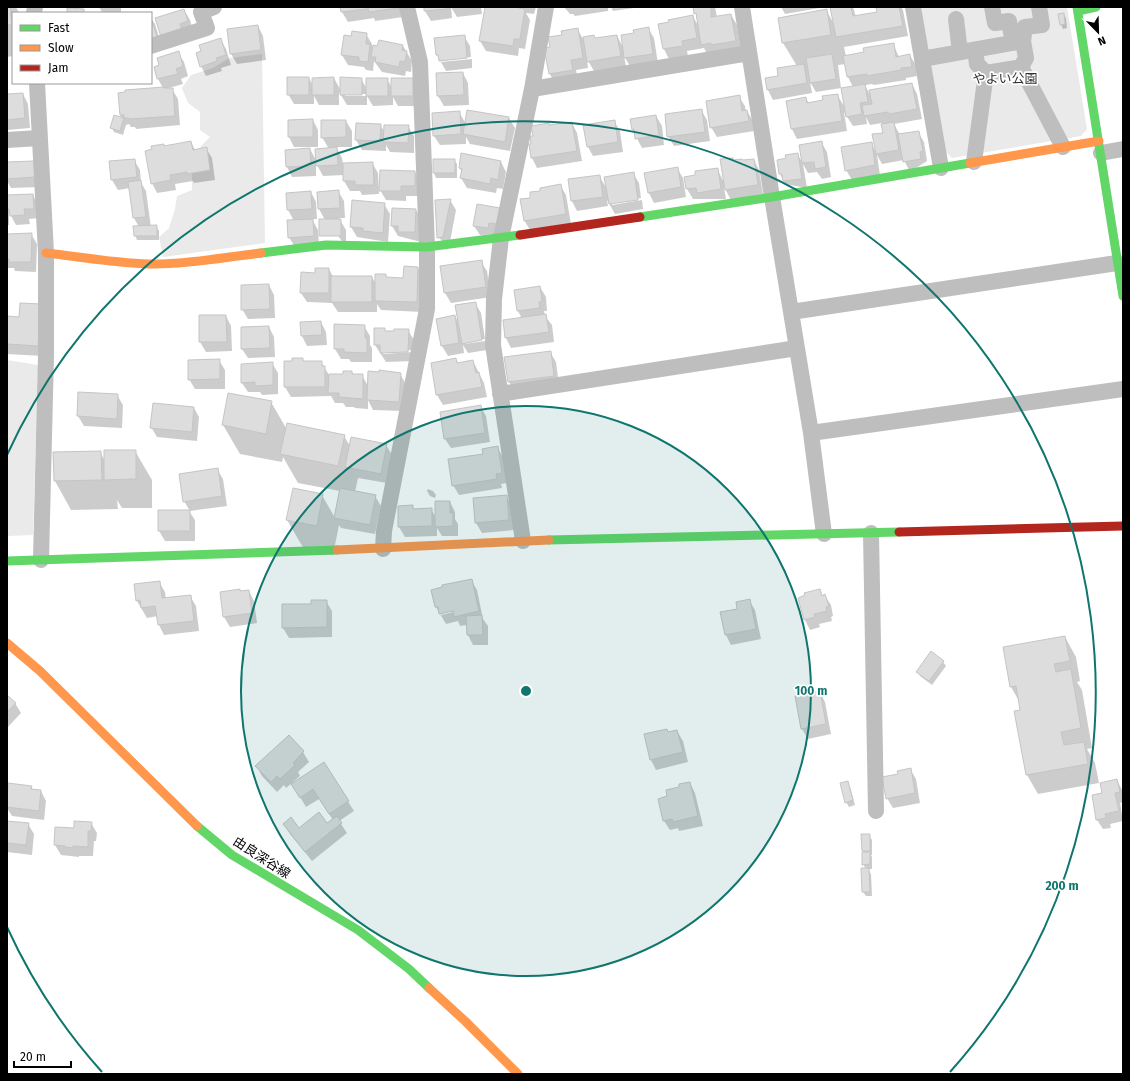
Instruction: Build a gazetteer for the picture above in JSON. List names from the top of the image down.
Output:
{
  "streets": {
    "street": ["由良深谷線"]
  },
  "parks": ["やよい公園"],
  "legend": ["Fast", "Slow", "Jam"],
  "scale_bar": "20 m",
  "north": "bottom right",
  "rings": ["100 m", "200 m"]
}
